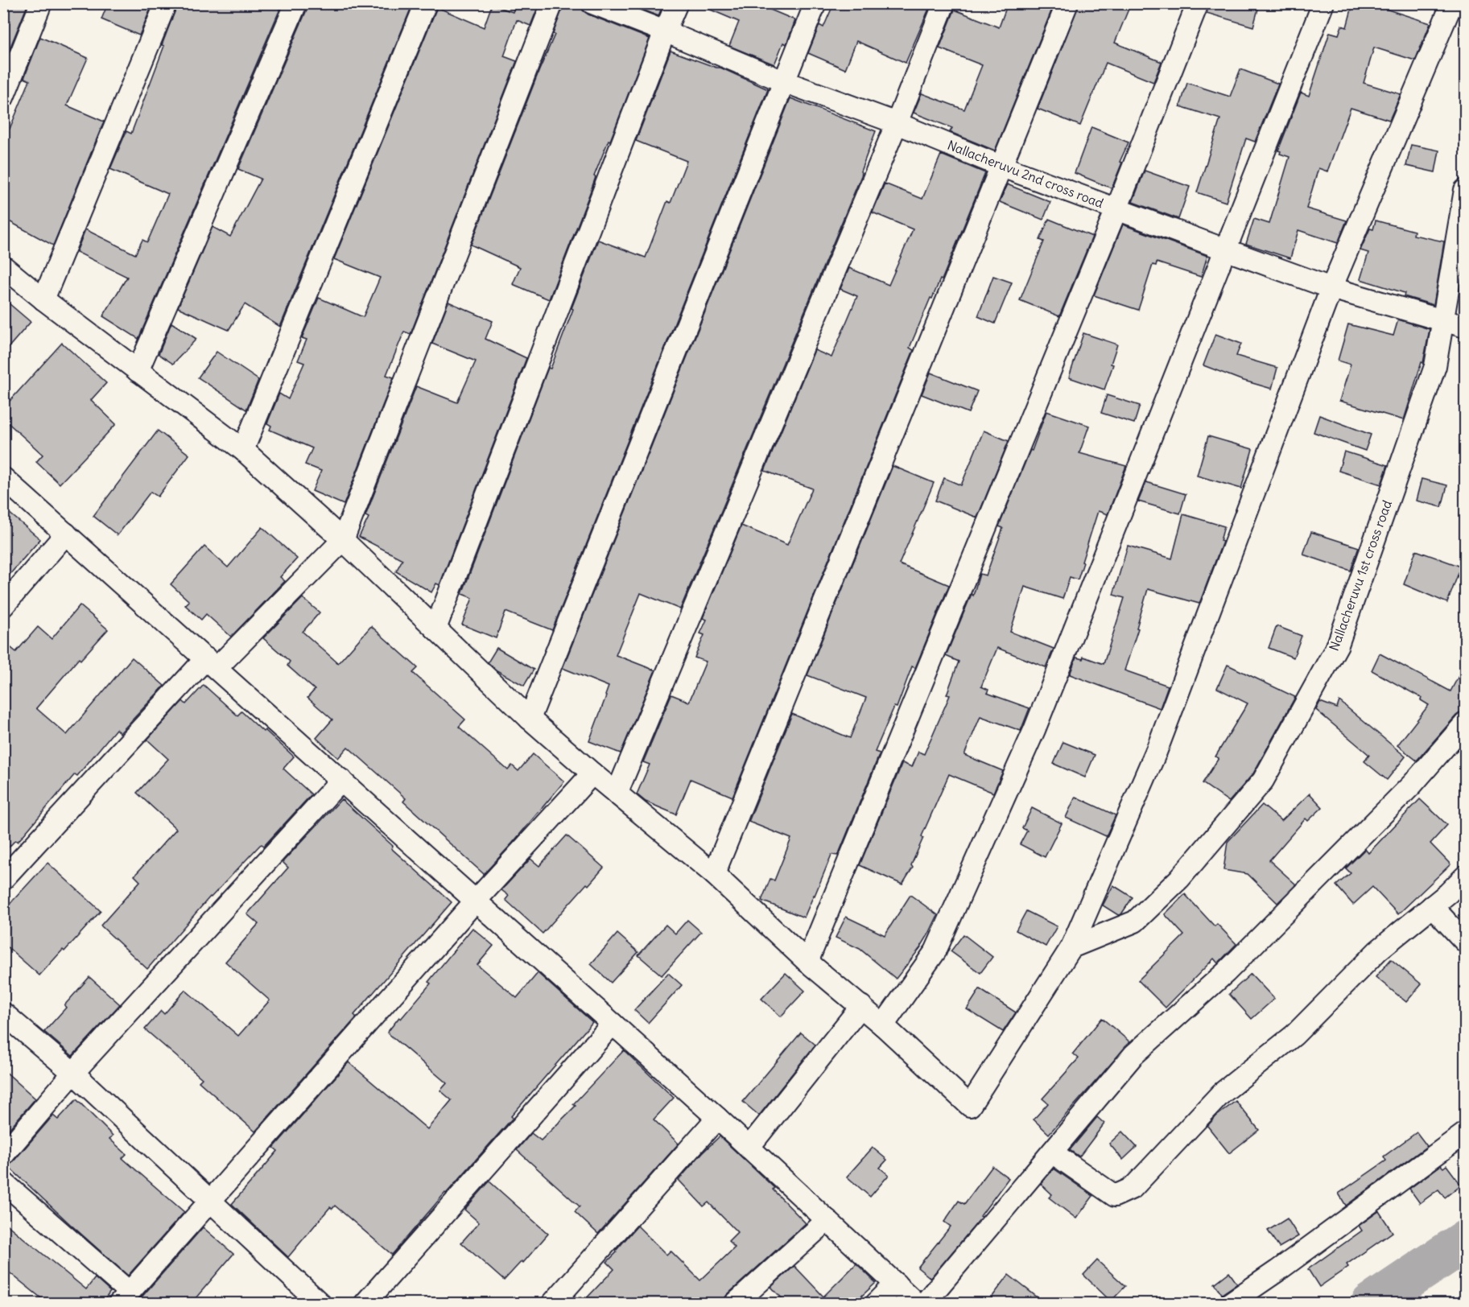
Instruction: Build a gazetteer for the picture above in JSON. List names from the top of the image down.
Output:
{
  "streets": {
    "street": ["Nallacheruvu 2nd cross road", "Nallacheruvu 1st cross road"]
  },
  "crossings": [
    ["Nallacheruvu 2nd cross road", "Nallacheruvu 1st cross road"]
  ]
}
